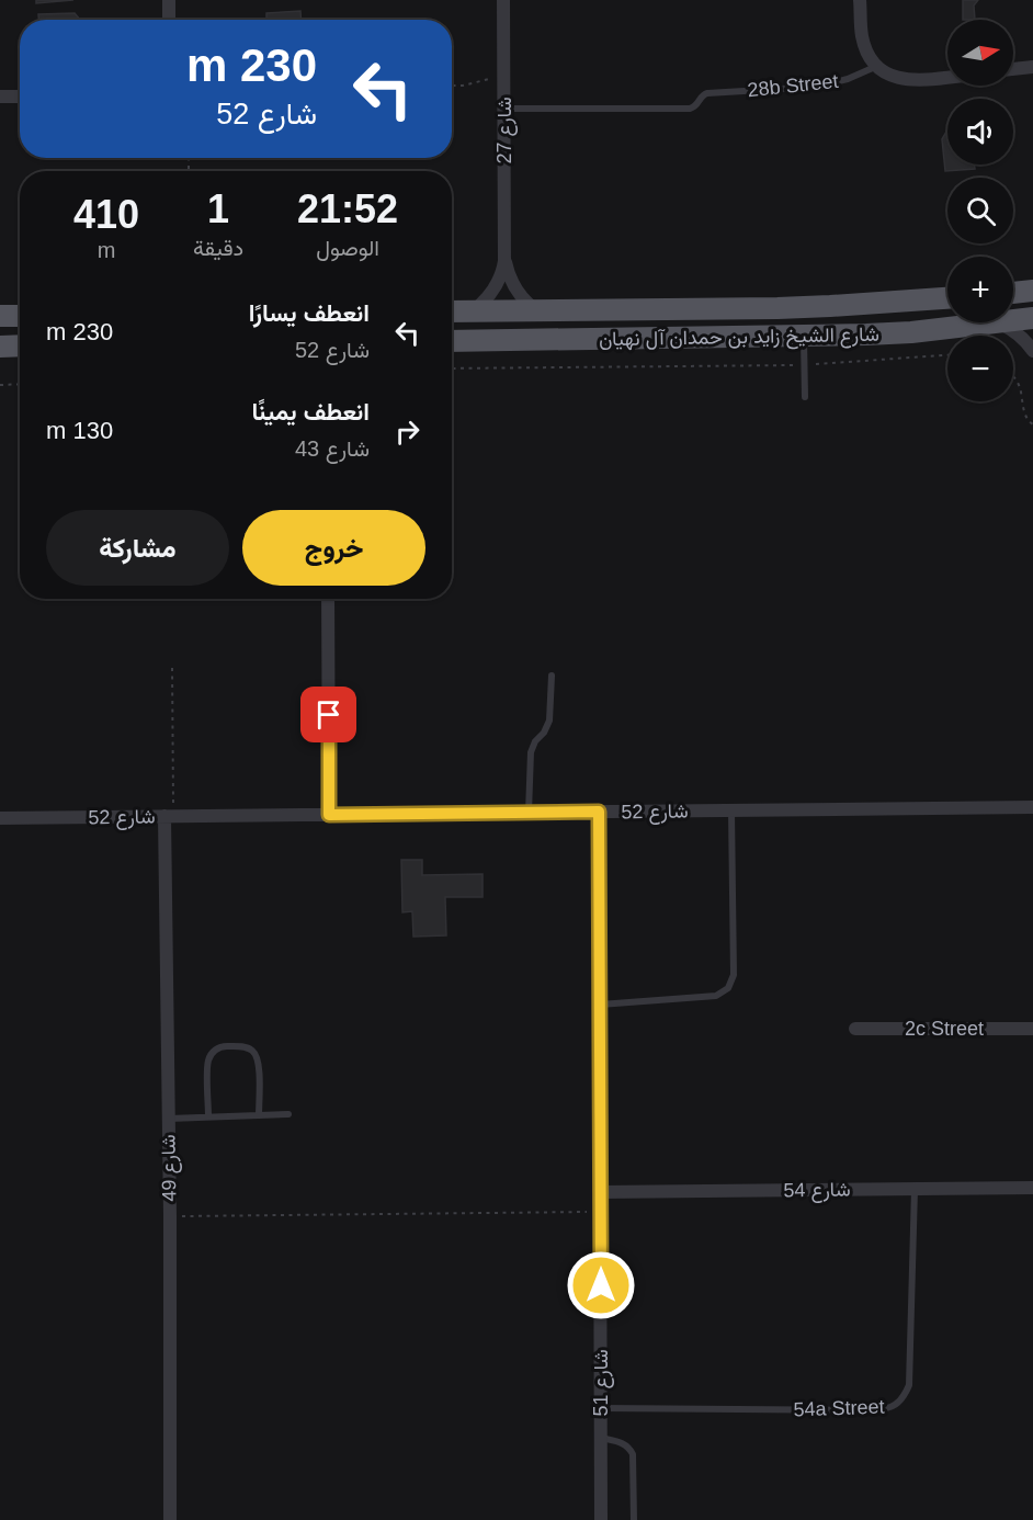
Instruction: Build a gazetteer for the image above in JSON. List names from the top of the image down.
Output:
{
  "streets": {
    "main road": ["شارع الشيخ زايد بن حمدان آل نهيان"],
    "street": [
      "شارع 27",
      "شارع 52",
      "2c Street",
      "شارع 49",
      "شارع 54",
      "شارع 51"
    ],
    "lane": ["28b Street", "54a Street"]
  },
  "crossings": [
    ["28b Street", "شارع 27"],
    ["شارع 27", "شارع الشيخ زايد بن حمدان آل نهيان"],
    ["شارع 52", "شارع 49"],
    ["شارع 52", "شارع 51"],
    ["شارع 54", "شارع 51"],
    ["شارع 54", "54a Street"],
    ["شارع 51", "54a Street"]
  ],
  "north": "right",
  "page": {
    "map_buttons": ["+", "−"],
    "turn": ["230 m", "شارع 52"],
    "eta": [
      "21:52",
      "الوصول",
      "1",
      "دقيقة",
      "410",
      "m"
    ],
    "list": [
      {
        "name": "انعطف يسارًا",
        "note": "شارع 52",
        "value": "230 m"
      },
      {
        "name": "انعطف يمينًا",
        "note": "شارع 43",
        "value": "130 m"
      }
    ],
    "buttons": ["خروج", "مشاركة"]
  }
}
